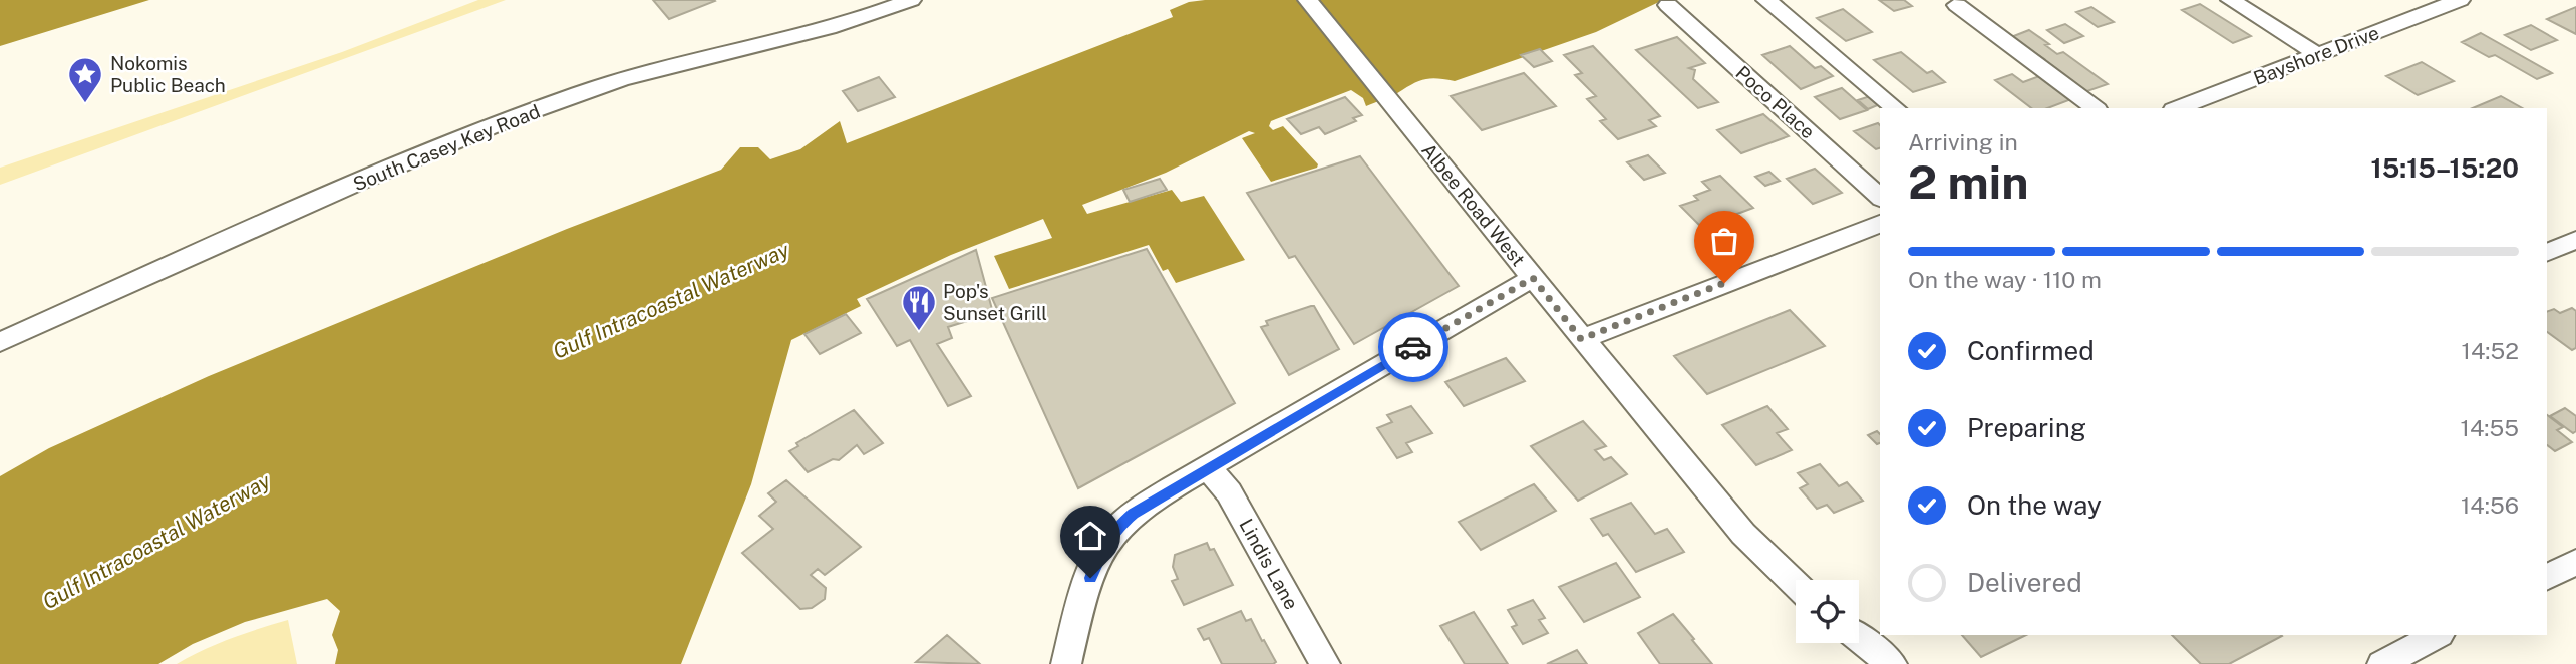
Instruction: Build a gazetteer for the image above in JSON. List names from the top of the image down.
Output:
{
  "streets": {
    "street": [
      "Bayshore Drive",
      "Poco Place",
      "South Casey Key Road",
      "Albee Road West",
      "Lindis Lane"
    ]
  },
  "water": ["Gulf Intracoastal Waterway"],
  "places": {
    "place": ["Nokomis Public Beach"],
    "restaurant": ["Pop's Sunset Grill"]
  },
  "page": {
    "heading": ["2 min", "Arriving in", "15:15–15:20"],
    "bar": "On the way · 110 m",
    "list": [
      ["Confirmed", "14:52"],
      ["Preparing", "14:55"],
      ["On the way", "14:56"],
      "Delivered"
    ]
  }
}
